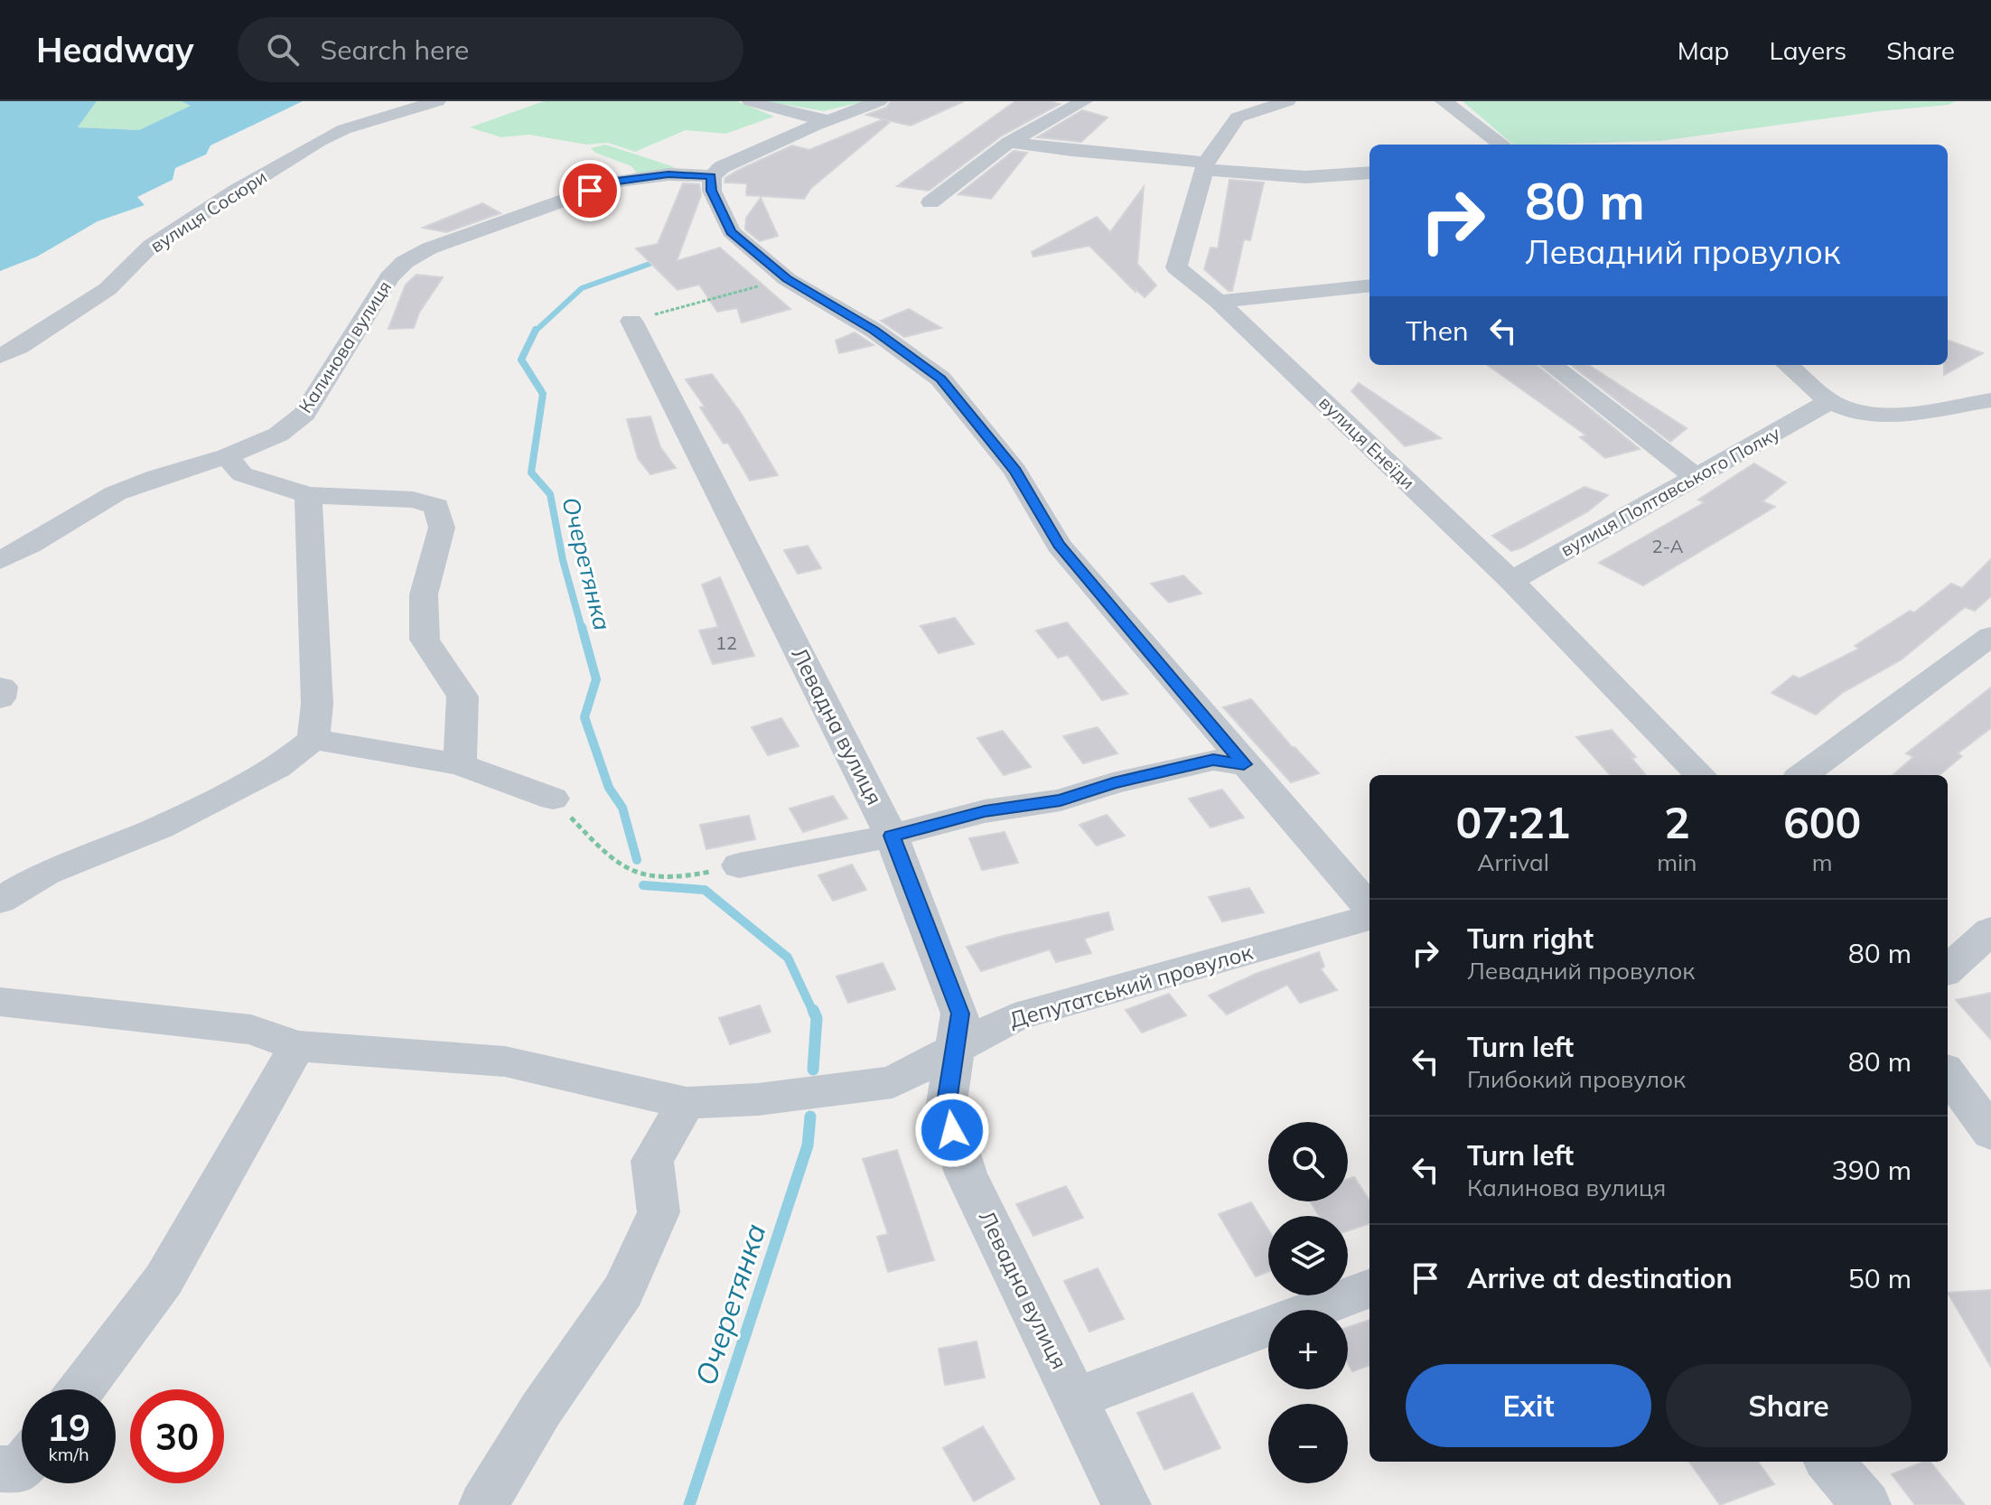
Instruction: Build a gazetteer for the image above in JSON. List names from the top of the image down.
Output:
{
  "streets": {
    "street": [
      "вулиця Сосюри",
      "Калинова вулиця",
      "вулиця Енеїди",
      "вулиця Полтавського Полку",
      "Левадна вулиця",
      "Депутатський провулок"
    ]
  },
  "crossings": [
    ["вулиця Енеїди", "вулиця Полтавського Полку"],
    ["Левадна вулиця", "Депутатський провулок"]
  ],
  "water": ["Очеретянка"],
  "house_numbers": ["2-А", "12"],
  "page": {
    "header": "Headway",
    "search": "Search here",
    "nav": ["Map", "Layers", "Share"],
    "turn": ["80 m", "Левадний провулок"],
    "then": "Then",
    "eta": [
      "07:21",
      "Arrival",
      "2",
      "min",
      "600",
      "m"
    ],
    "list": [
      {
        "name": "Turn right",
        "note": "Левадний провулок",
        "value": "80 m"
      },
      {
        "name": "Turn left",
        "note": "Глибокий провулок",
        "value": "80 m"
      },
      {
        "name": "Turn left",
        "note": "Калинова вулиця",
        "value": "390 m"
      },
      {
        "name": "Arrive at destination",
        "value": "50 m"
      }
    ],
    "map_buttons": ["+", "−"],
    "buttons": ["Exit", "Share"],
    "speed": "19 km/h",
    "limit": "30"
  }
}
